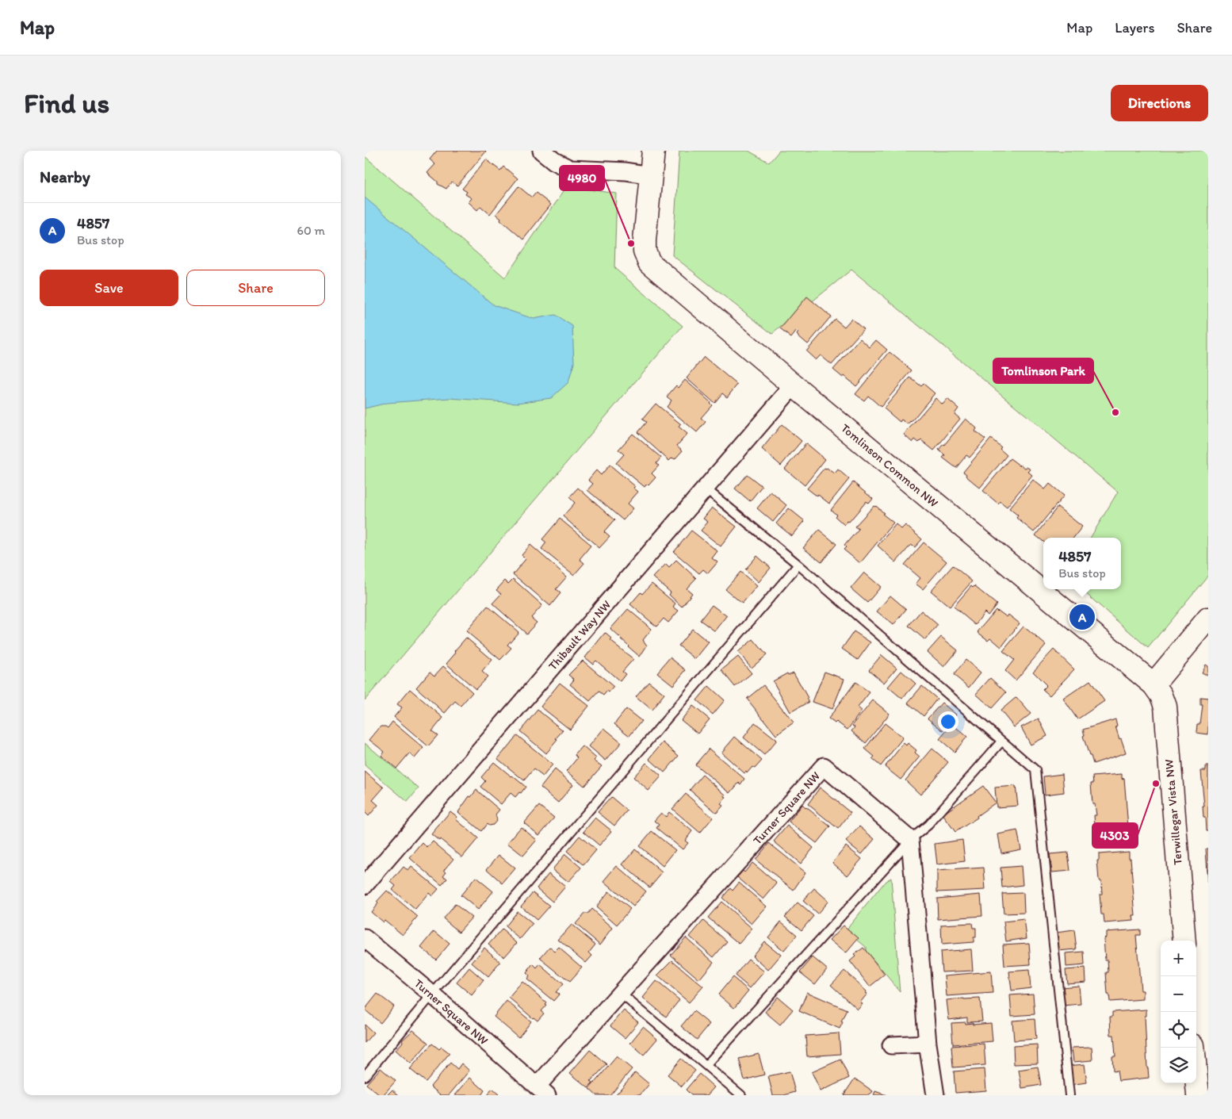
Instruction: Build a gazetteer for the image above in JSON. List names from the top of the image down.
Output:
{
  "streets": {
    "street": [
      "Tomlinson Common NW",
      "Thibault Way NW",
      "Turner Square NW",
      "Terwillegar Vista NW"
    ]
  },
  "crossings": [
    ["Tomlinson Common NW", "Thibault Way NW"],
    ["Tomlinson Common NW", "Terwillegar Vista NW"]
  ],
  "places": ["4980", "Tomlinson Park", "4303"],
  "page": {
    "header": "Map",
    "nav": ["Map", "Layers", "Share"],
    "buttons": [
      "Directions",
      ["Save", "Share"]
    ],
    "title": "Find us",
    "heading": "Nearby",
    "list": [
      {
        "mark": "A",
        "name": "4857",
        "note": "Bus stop",
        "value": "60 m"
      }
    ],
    "popup": ["4857", "Bus stop"],
    "pins": "A",
    "map_buttons": ["+", "−"]
  }
}
